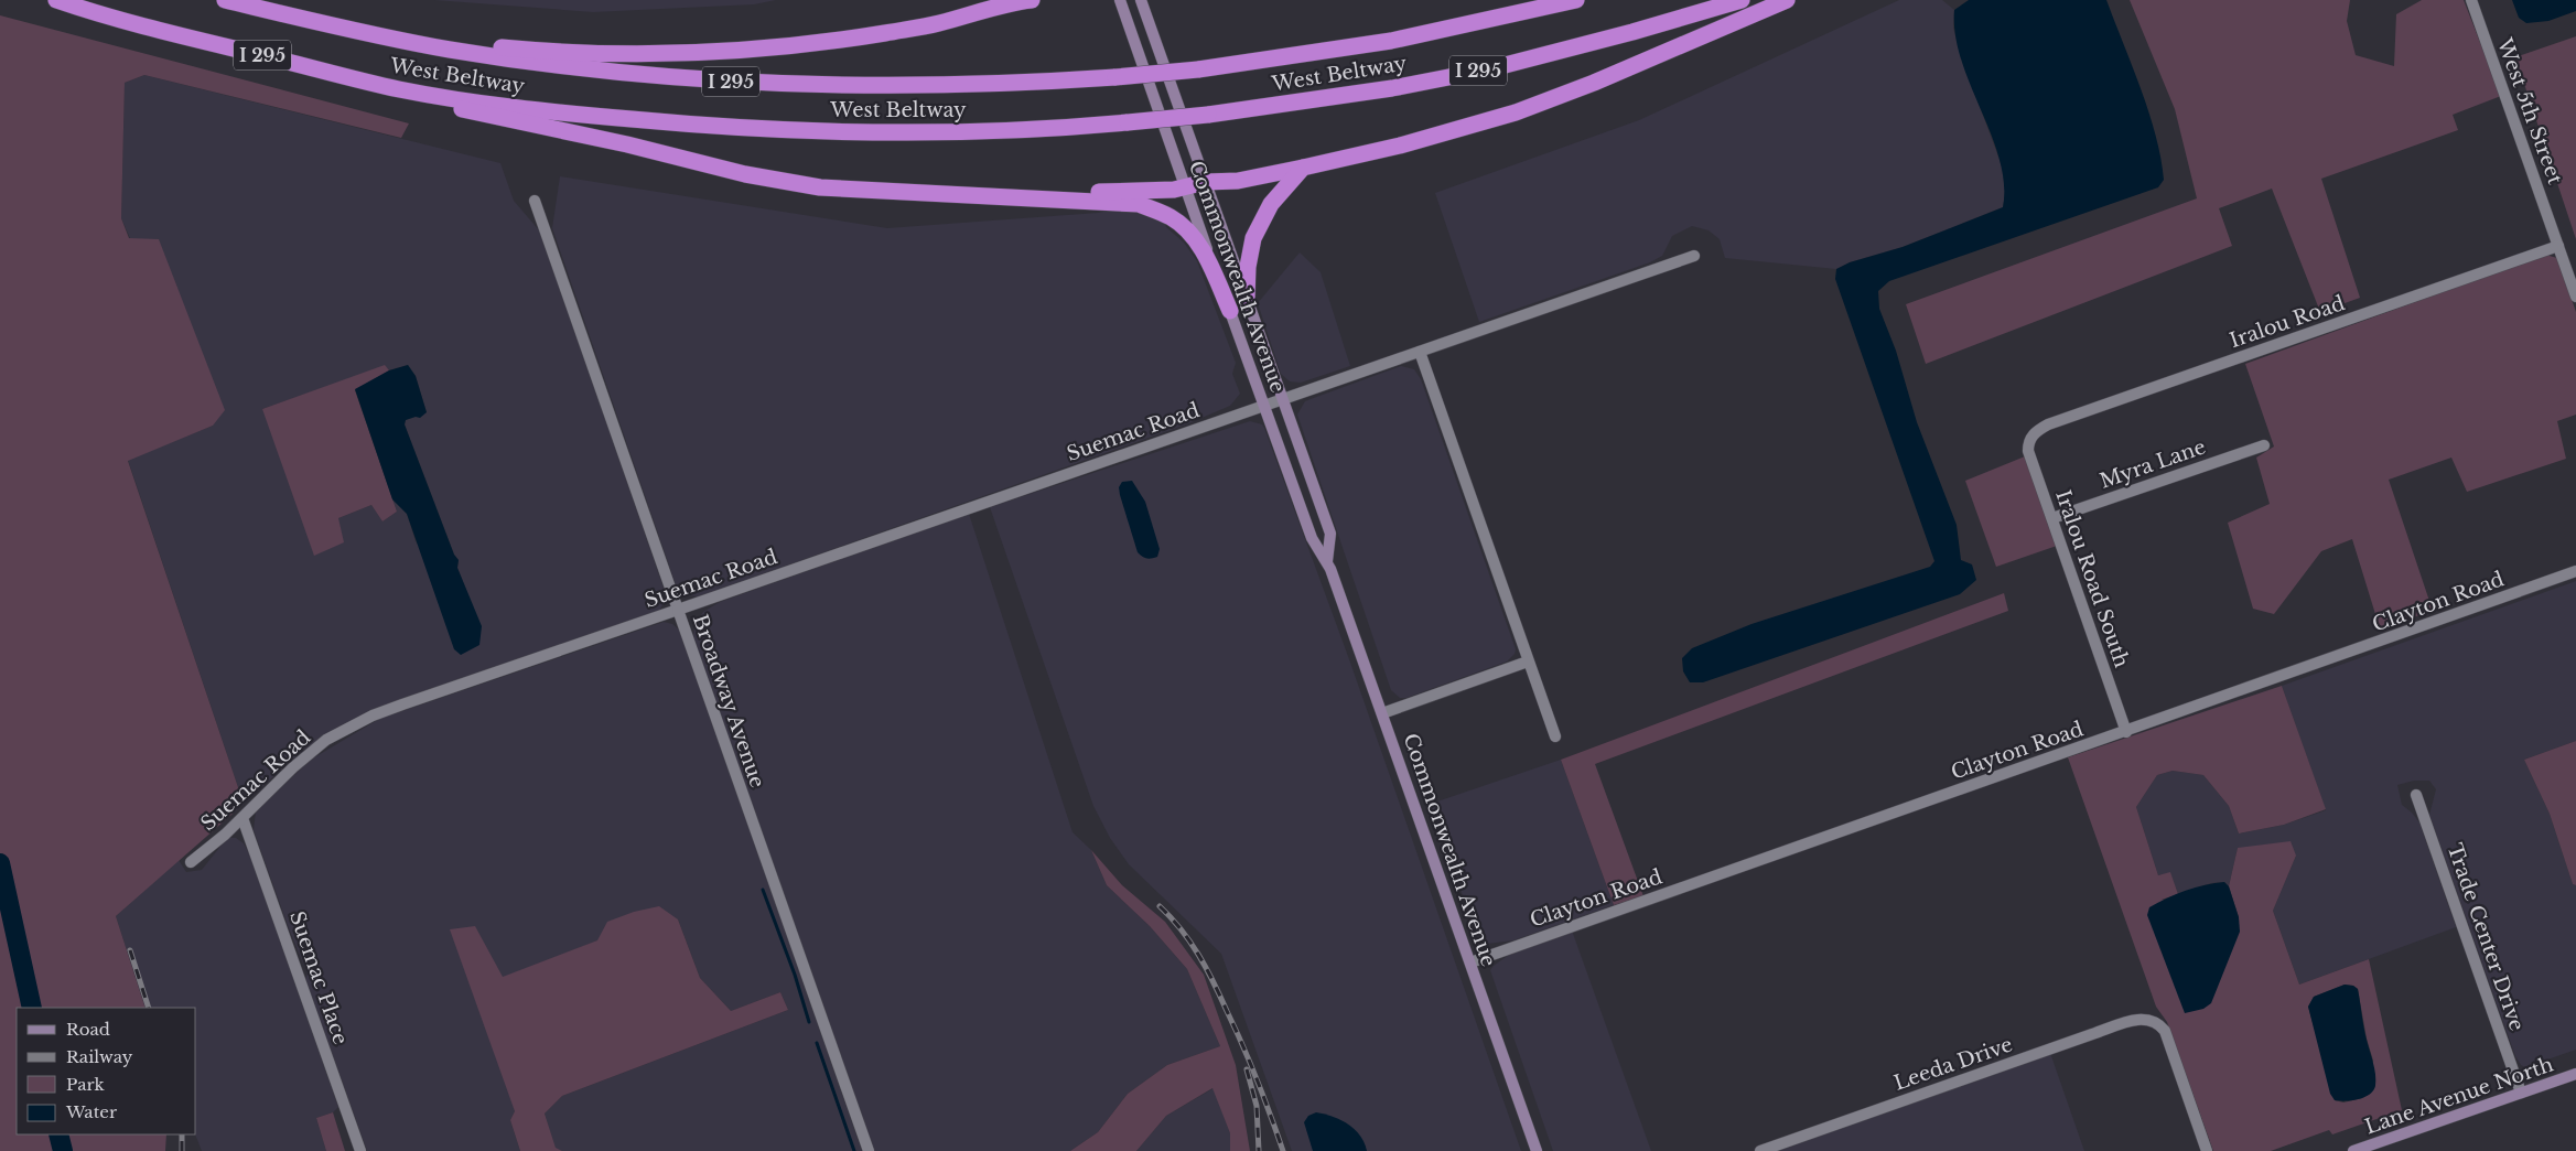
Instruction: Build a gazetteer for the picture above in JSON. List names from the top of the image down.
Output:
{
  "streets": {
    "highway": ["I 295", "West Beltway"],
    "main road": ["Commonwealth Avenue", "Lane Avenue North"],
    "street": [
      "West 5th Street",
      "Iralou Road",
      "Suemac Road",
      "Myra Lane",
      "Iralou Road South",
      "Clayton Road",
      "Broadway Avenue",
      "Trade Center Drive",
      "Suemac Place",
      "Leeda Drive"
    ]
  },
  "crossings": [
    ["West 5th Street", "Iralou Road"],
    ["Commonwealth Avenue", "Suemac Road"],
    ["Commonwealth Avenue", "Clayton Road"],
    ["Iralou Road", "Iralou Road South"],
    ["Suemac Road", "Broadway Avenue"],
    ["Suemac Road", "Suemac Place"],
    ["Myra Lane", "Iralou Road South"],
    ["Iralou Road South", "Clayton Road"],
    ["Trade Center Drive", "Lane Avenue North"]
  ],
  "legend": [
    "Road",
    "Railway",
    "Park",
    "Water"
  ]
}
